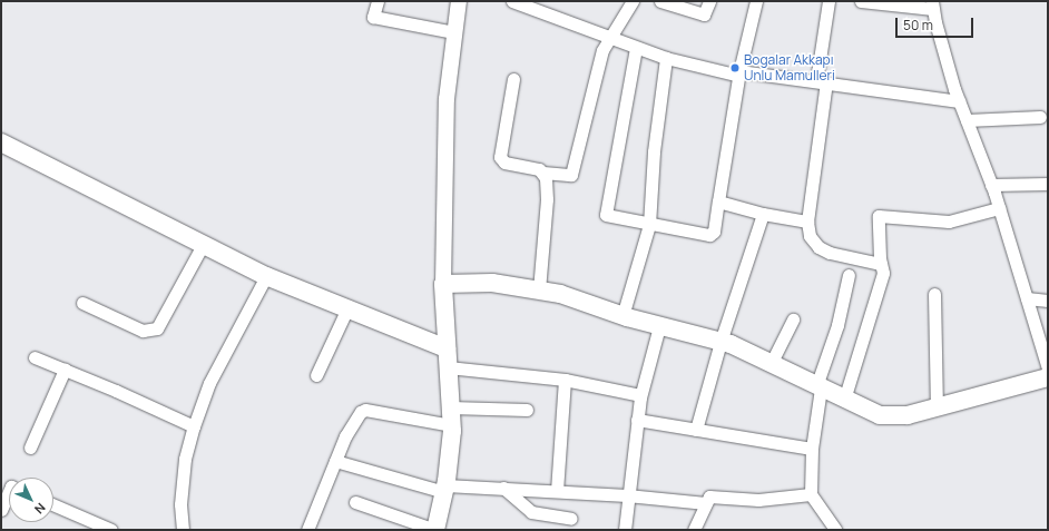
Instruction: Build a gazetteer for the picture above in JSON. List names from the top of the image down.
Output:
{
  "places": ["Bogalar Akkapı Unlu Mamulleri"],
  "scale_bar": "50 m",
  "north": "bottom right"
}
